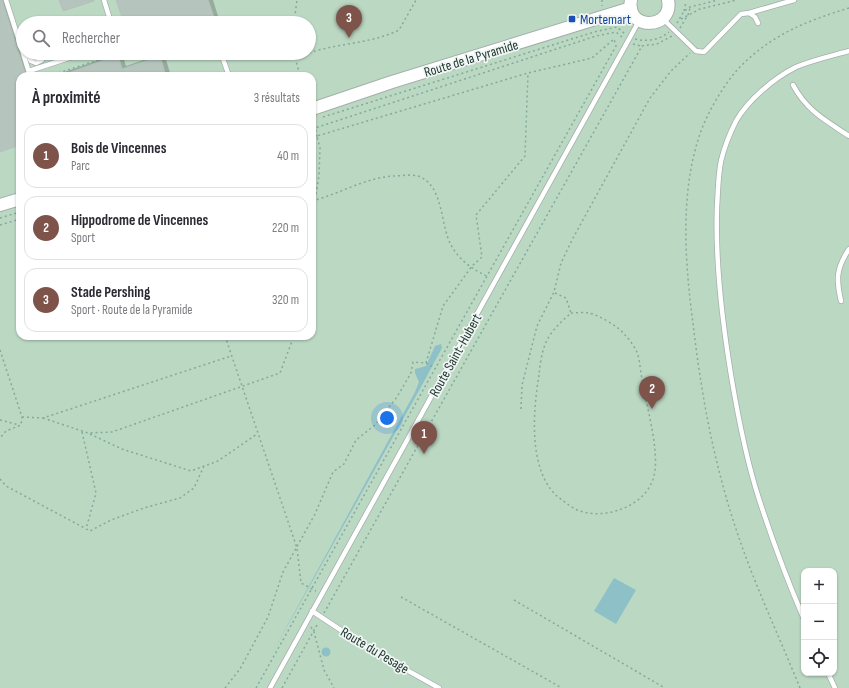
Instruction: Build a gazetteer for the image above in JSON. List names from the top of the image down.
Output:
{
  "streets": {
    "street": ["Route de la Pyramide"],
    "lane": ["Route Saint-Hubert", "Route du Pesage"]
  },
  "crossings": [
    ["Route Saint-Hubert", "Route du Pesage"]
  ],
  "places": {
    "transit": ["Mortemart"]
  },
  "page": {
    "pins": ["3", "2", "1"],
    "search": "Rechercher",
    "heading": ["À proximité", "3 résultats"],
    "list": [
      {
        "mark": "1",
        "name": "Bois de Vincennes",
        "note": "Parc",
        "value": "40 m"
      },
      {
        "mark": "2",
        "name": "Hippodrome de Vincennes",
        "note": "Sport",
        "value": "220 m"
      },
      {
        "mark": "3",
        "name": "Stade Pershing",
        "note": "Sport · Route de la Pyramide",
        "value": "320 m"
      }
    ],
    "map_buttons": ["+", "−"]
  }
}
